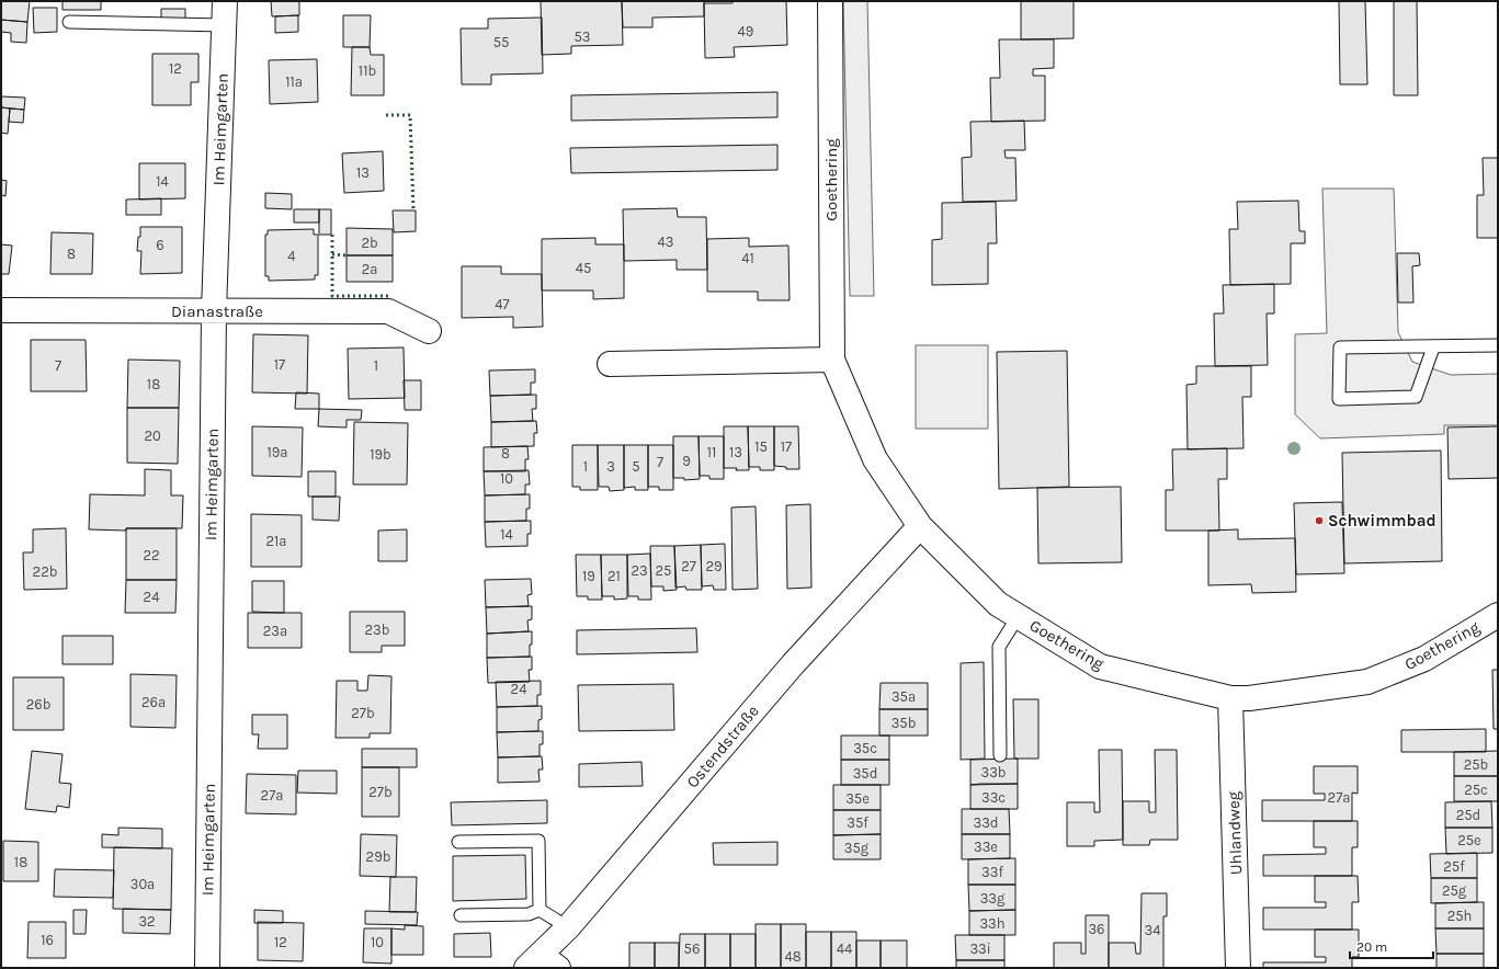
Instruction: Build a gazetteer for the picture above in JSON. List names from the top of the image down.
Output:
{
  "streets": {
    "street": [
      "Im Heimgarten",
      "Goethering",
      "Dianastraße",
      "Ostendstraße",
      "Uhlandweg"
    ]
  },
  "crossings": [
    ["Im Heimgarten", "Dianastraße"],
    ["Goethering", "Ostendstraße"],
    ["Goethering", "Uhlandweg"]
  ],
  "places": ["Schwimmbad"],
  "house_numbers": [
    "49",
    "53",
    "55",
    "12",
    "11b",
    "11a",
    "13",
    "14",
    "43",
    "2b",
    "6",
    "8",
    "4",
    "41",
    "45",
    "2a",
    "47",
    "17",
    "7",
    "1",
    "18",
    "20",
    "15",
    "17",
    "19a",
    "11",
    "13",
    "8",
    "19b",
    "9",
    "7",
    "1",
    "3",
    "5",
    "10",
    "14",
    "21a",
    "22",
    "27",
    "29",
    "23",
    "25",
    "22b",
    "19",
    "21",
    "24",
    "23b",
    "23a",
    "24",
    "35a",
    "26a",
    "26b",
    "27b",
    "35b",
    "35c",
    "25b",
    "33b",
    "35d",
    "25c",
    "27b",
    "27a",
    "33c",
    "27a",
    "35e",
    "25d",
    "35f",
    "33d",
    "25e",
    "33e",
    "35g",
    "29b",
    "18",
    "25f",
    "33f",
    "30a",
    "25g",
    "33g",
    "25h",
    "32",
    "33h",
    "36",
    "34",
    "16",
    "12",
    "10",
    "56",
    "44",
    "33i",
    "48"
  ],
  "scale_bar": "20 m"
}
